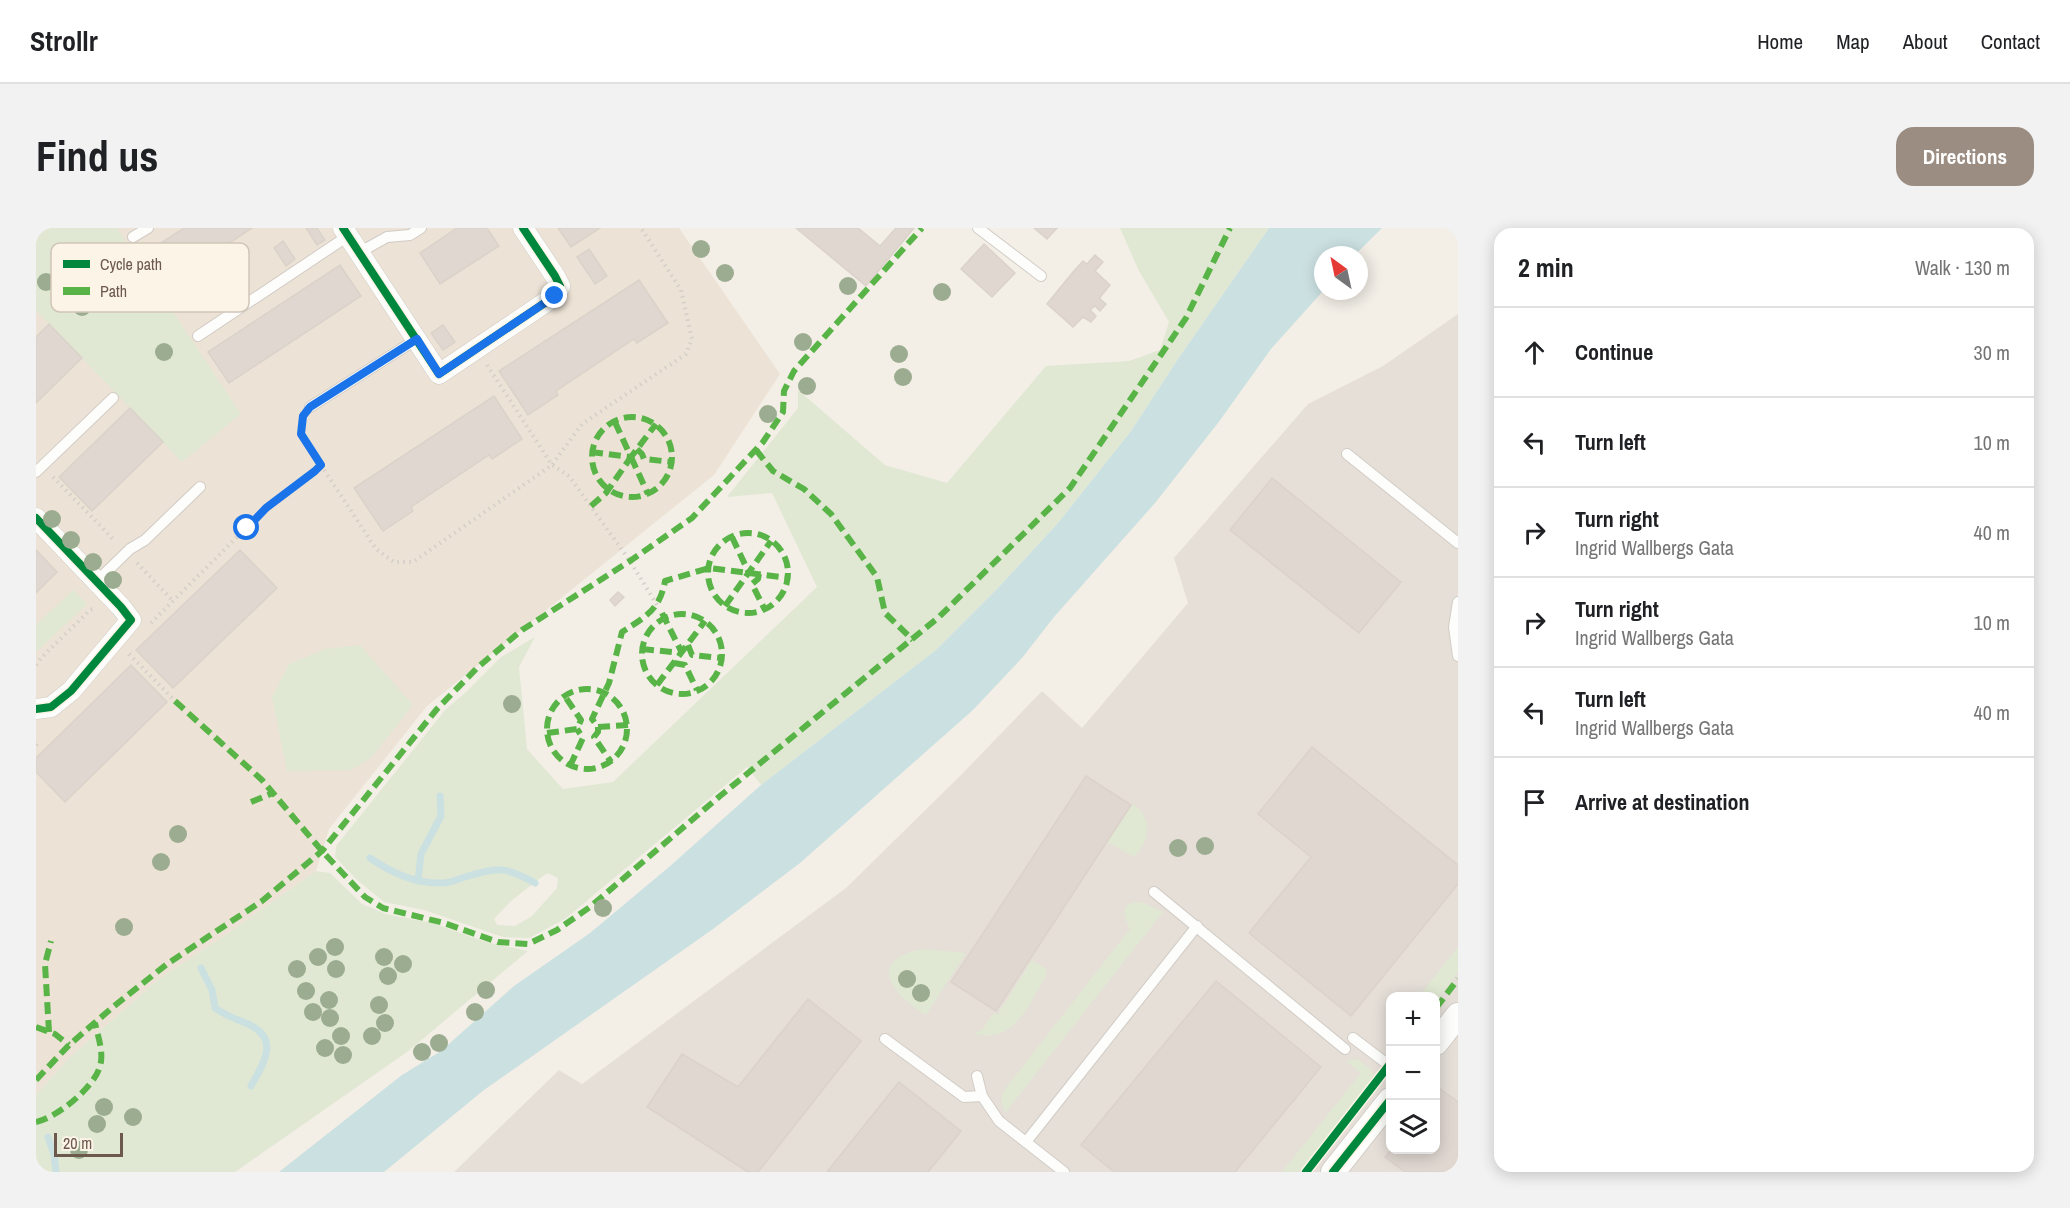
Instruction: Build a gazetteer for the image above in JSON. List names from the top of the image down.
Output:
{
  "legend": ["Cycle path", "Path"],
  "scale_bar": "20 m",
  "north": "top left",
  "page": {
    "header": "Strollr",
    "nav": [
      "Home",
      "Map",
      "About",
      "Contact"
    ],
    "buttons": "Directions",
    "title": "Find us",
    "heading": ["2 min", "Walk · 130 m"],
    "list": [
      ["Continue", "30 m"],
      ["Turn left", "10 m"],
      ["Turn right", "Ingrid Wallbergs Gata", "40 m"],
      ["Turn right", "Ingrid Wallbergs Gata", "10 m"],
      ["Turn left", "Ingrid Wallbergs Gata", "40 m"],
      "Arrive at destination"
    ],
    "map_buttons": ["+", "−"],
    "scale": "20 m"
  }
}
